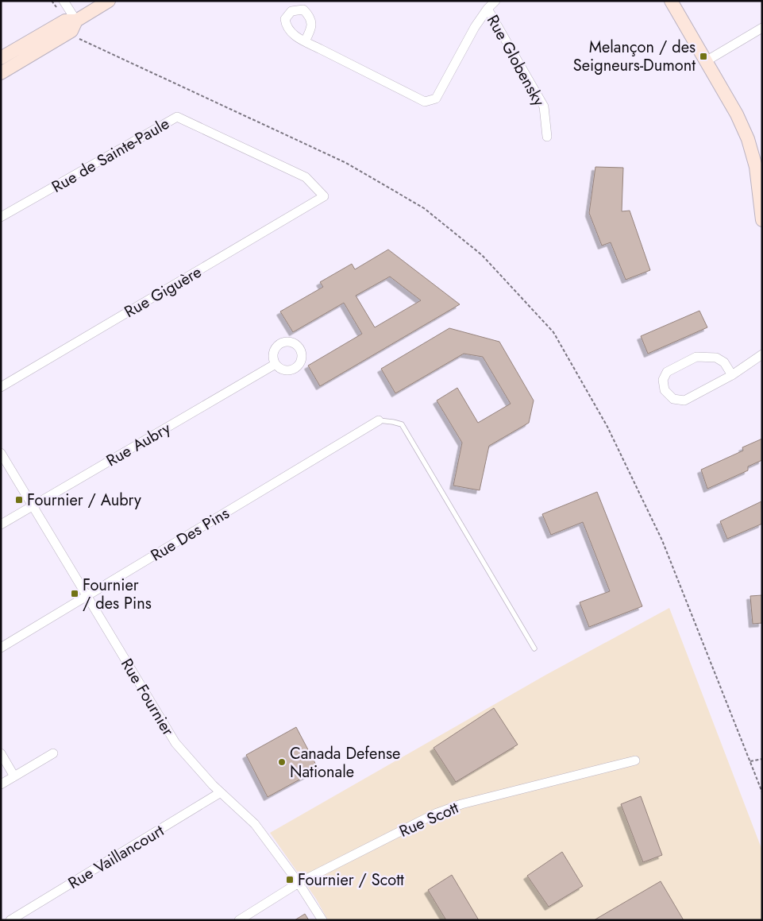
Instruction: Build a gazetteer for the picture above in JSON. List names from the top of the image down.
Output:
{
  "streets": {
    "street": [
      "Rue Globensky",
      "Rue de Sainte-Paule",
      "Rue Giguère",
      "Rue Aubry",
      "Rue Des Pins",
      "Rue Fournier",
      "Rue Scott",
      "Rue Vaillancourt"
    ]
  },
  "crossings": [
    ["Rue de Sainte-Paule", "Rue Giguère"],
    ["Rue Aubry", "Rue Fournier"],
    ["Rue Des Pins", "Rue Fournier"],
    ["Rue Fournier", "Rue Scott"],
    ["Rue Fournier", "Rue Vaillancourt"]
  ],
  "places": {
    "transit": [
      "Melançon / des Seigneurs-Dumont",
      "Fournier / Aubry",
      "Fournier / des Pins",
      "Fournier / Scott"
    ],
    "other": ["Canada Defense Nationale"]
  }
}
